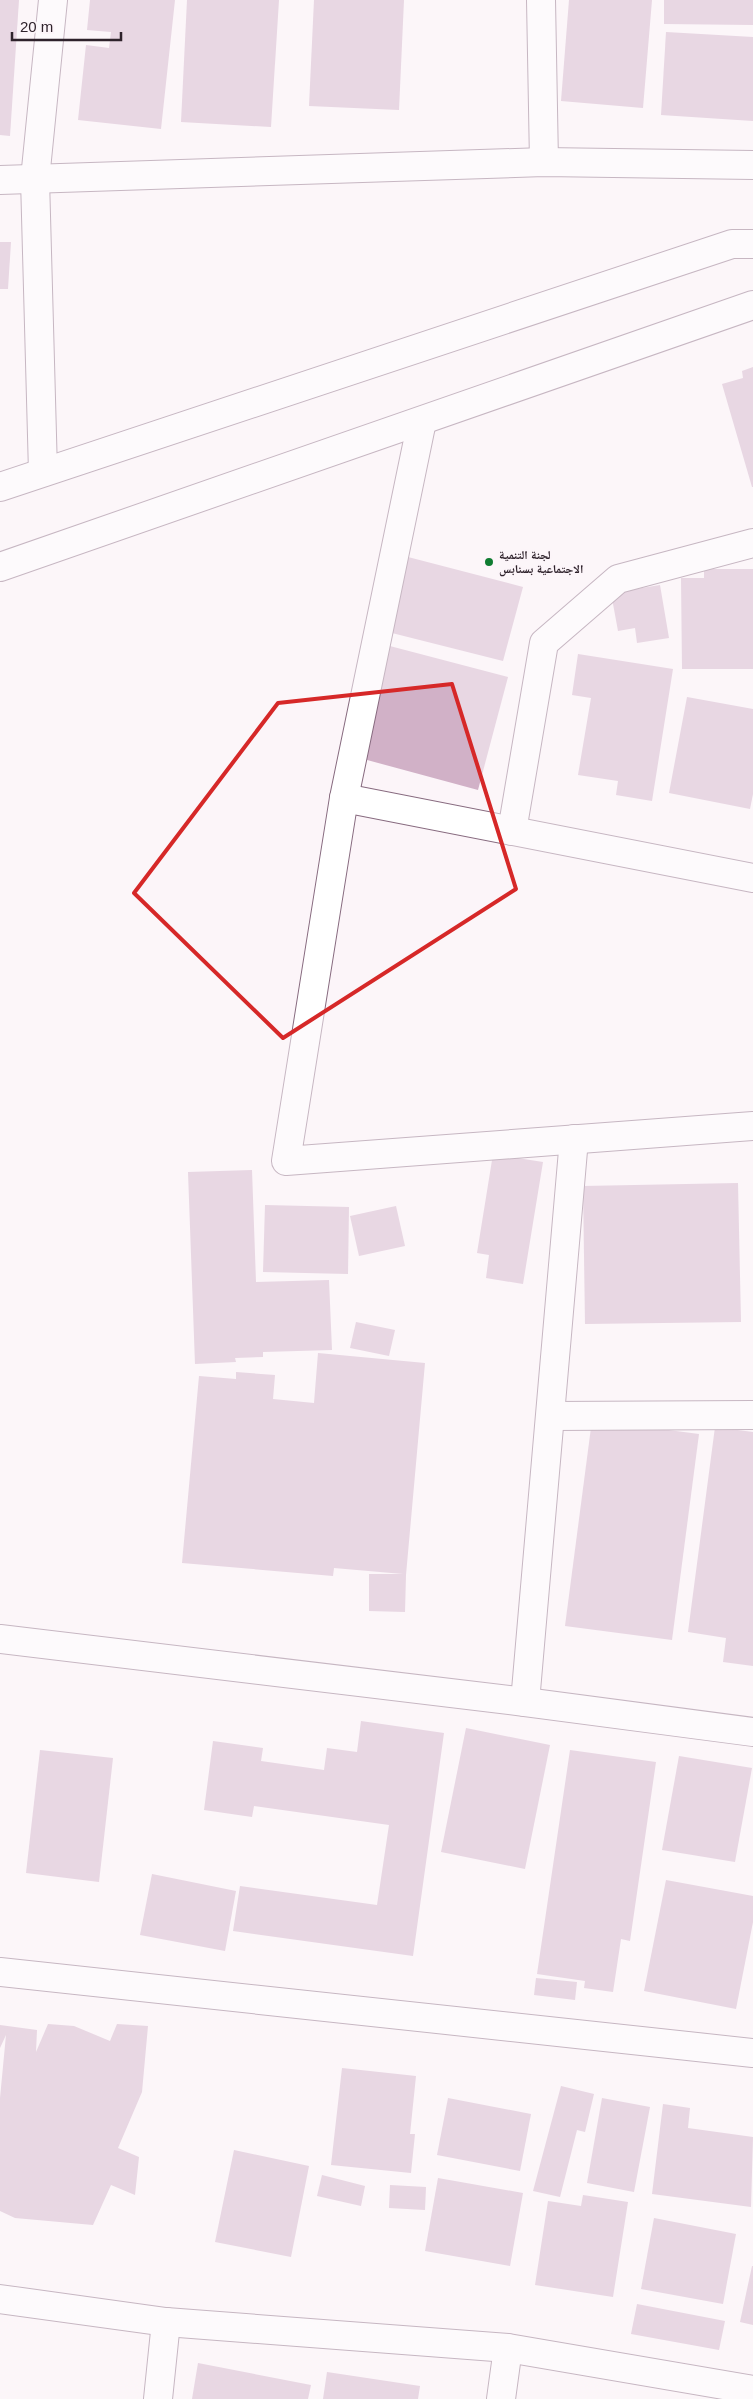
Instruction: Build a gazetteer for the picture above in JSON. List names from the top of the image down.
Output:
{
  "places": ["لجنة التنمية الاجتماعية بسنابس"],
  "scale_bar": "20 m"
}
